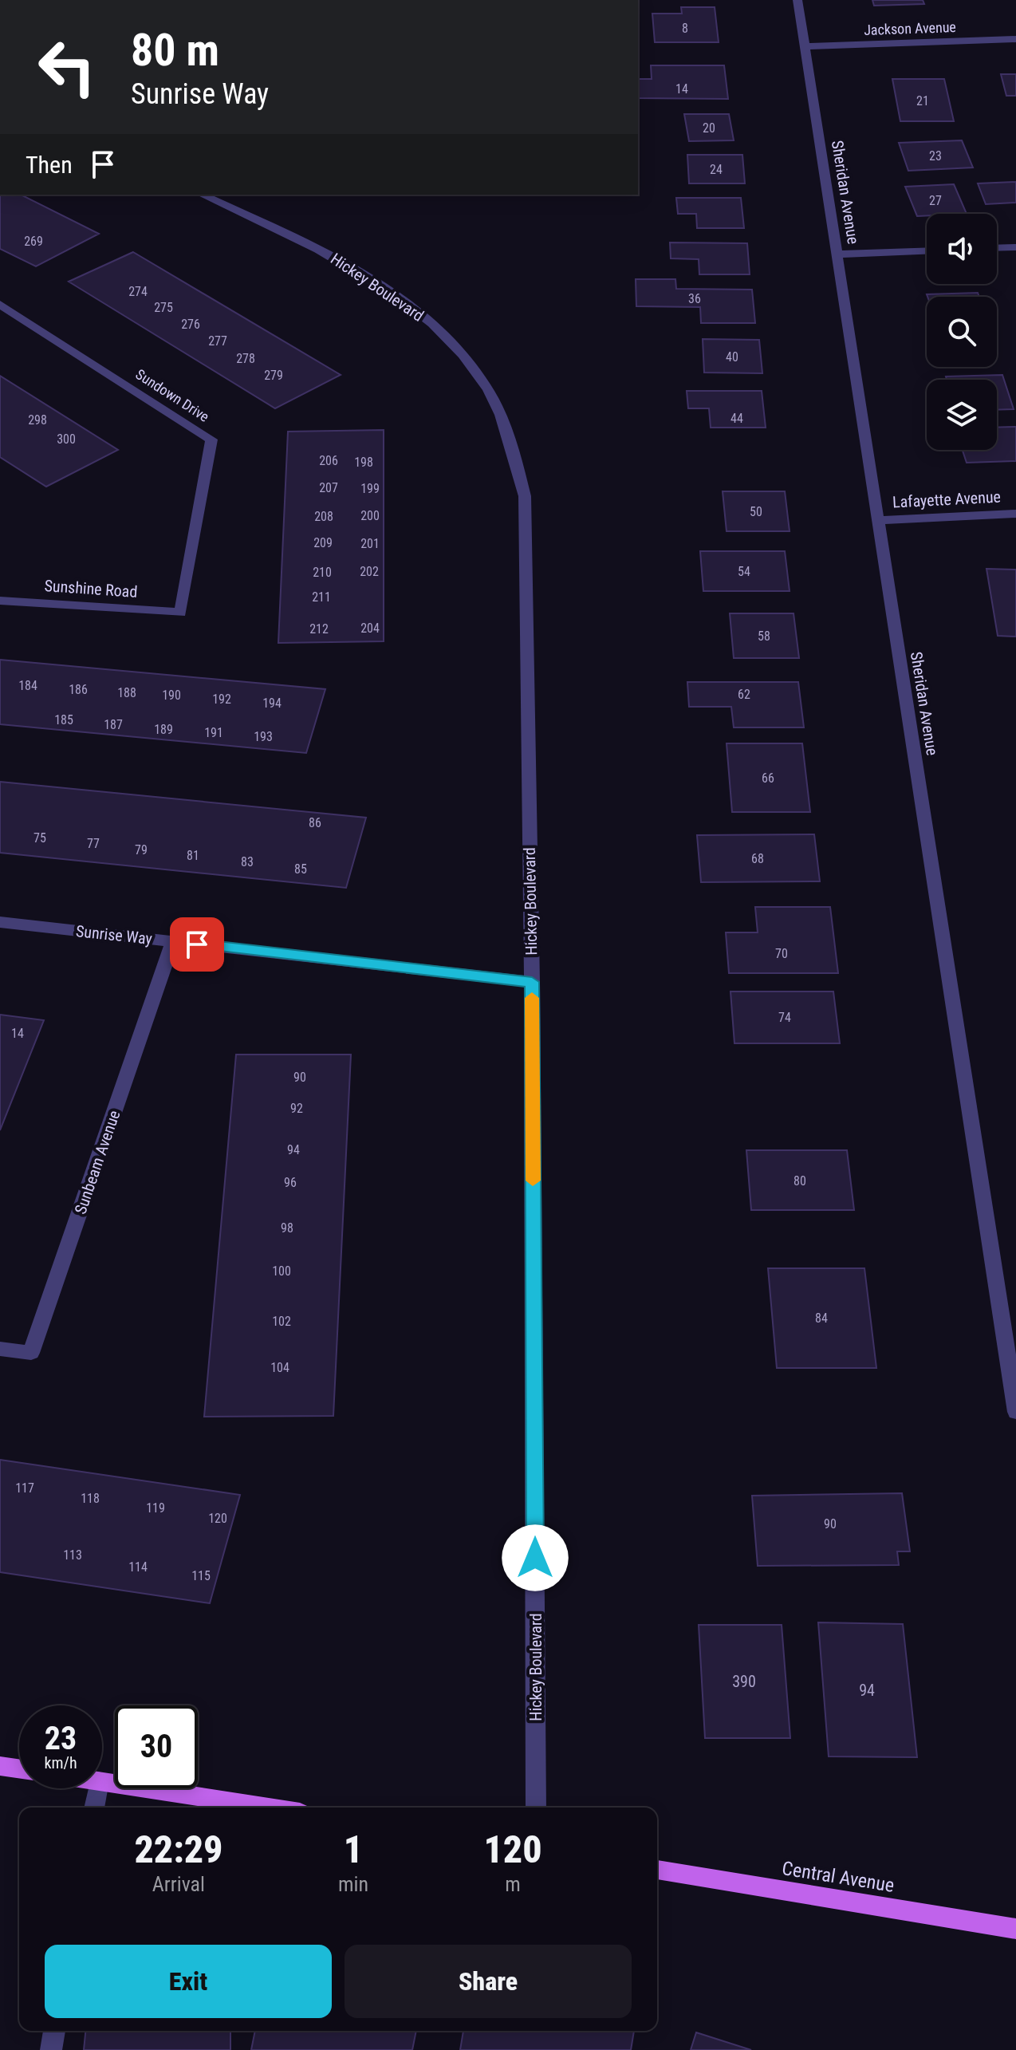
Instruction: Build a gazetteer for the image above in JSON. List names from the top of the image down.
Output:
{
  "streets": {
    "main road": ["Central Avenue"],
    "street": [
      "Jackson Avenue",
      "Sheridan Avenue",
      "Hickey Boulevard",
      "Sundown Drive",
      "Lafayette Avenue",
      "Sunshine Road",
      "Sunrise Way",
      "Sunbeam Avenue"
    ]
  },
  "crossings": [
    ["Jackson Avenue", "Sheridan Avenue"],
    ["Sheridan Avenue", "Lafayette Avenue"],
    ["Hickey Boulevard", "Sunrise Way"],
    ["Sundown Drive", "Sunshine Road"],
    ["Sunrise Way", "Sunbeam Avenue"]
  ],
  "house_numbers": [
    "8",
    "14",
    "21",
    "20",
    "23",
    "24",
    "27",
    "269",
    "274",
    "36",
    "275",
    "276",
    "277",
    "40",
    "278",
    "279",
    "44",
    "298",
    "300",
    "206",
    "198",
    "207",
    "199",
    "50",
    "200",
    "208",
    "209",
    "201",
    "202",
    "54",
    "210",
    "211",
    "204",
    "212",
    "58",
    "184",
    "186",
    "188",
    "62",
    "190",
    "192",
    "194",
    "185",
    "187",
    "189",
    "191",
    "193",
    "66",
    "86",
    "75",
    "77",
    "79",
    "81",
    "68",
    "83",
    "85",
    "70",
    "74",
    "14",
    "90",
    "92",
    "94",
    "80",
    "96",
    "98",
    "100",
    "84",
    "102",
    "104",
    "117",
    "118",
    "119",
    "120",
    "90",
    "113",
    "114",
    "115",
    "390",
    "94"
  ],
  "page": {
    "turn": ["80 m", "Sunrise Way"],
    "then": "Then",
    "speed": "23 km/h",
    "limit": "30",
    "eta": [
      "22:29",
      "Arrival",
      "1",
      "min",
      "120",
      "m"
    ],
    "buttons": ["Exit", "Share"]
  }
}
